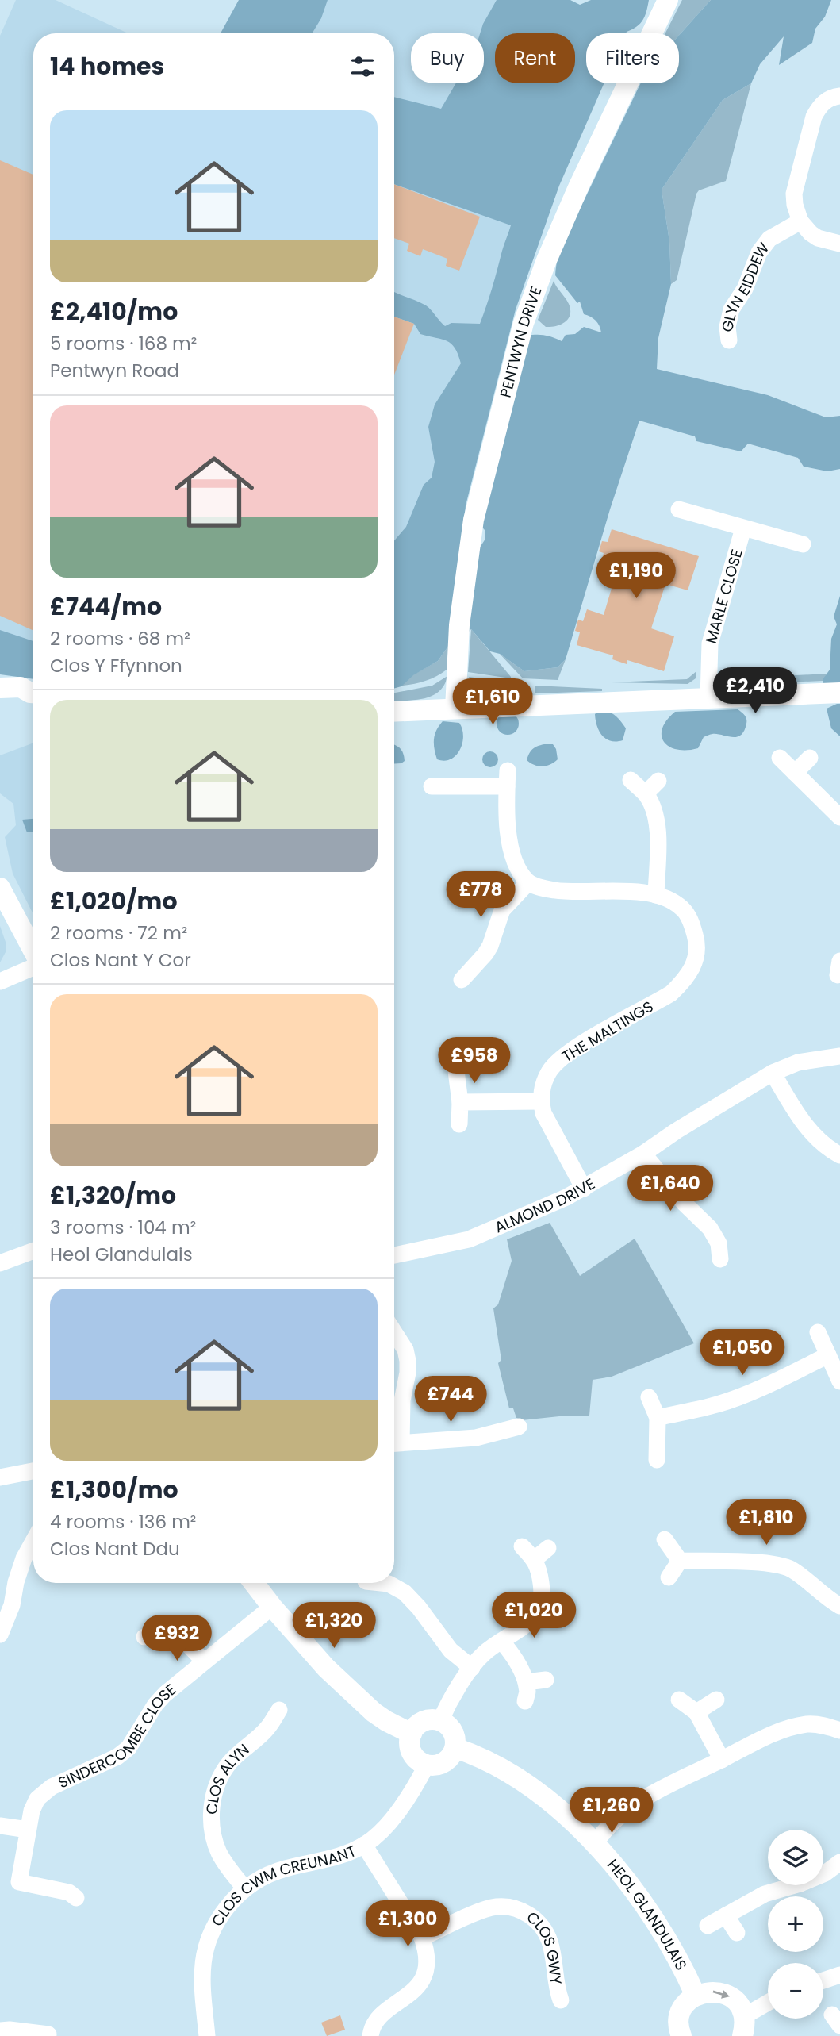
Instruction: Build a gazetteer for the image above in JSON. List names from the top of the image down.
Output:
{
  "streets": {
    "street": [
      "GLYN EIDDEW",
      "PENTWYN DRIVE",
      "MARLE CLOSE",
      "THE MALTINGS",
      "ALMOND DRIVE",
      "SINDERCOMBE CLOSE",
      "CLOS ALYN",
      "CLOS CWM CREUNANT",
      "HEOL GLANDULAIS",
      "CLOS GWY"
    ]
  },
  "crossings": [
    ["CLOS ALYN", "CLOS CWM CREUNANT"],
    ["CLOS CWM CREUNANT", "HEOL GLANDULAIS"]
  ],
  "page": {
    "chip": ["Buy", "Rent", "Filters"],
    "heading": "14 homes",
    "list": [
      {
        "name": "£2,410/mo",
        "note": "5 rooms · 168 m² · Pentwyn Road"
      },
      {
        "name": "£744/mo",
        "note": "2 rooms · 68 m² · Clos Y Ffynnon"
      },
      {
        "name": "£1,020/mo",
        "note": "2 rooms · 72 m² · Clos Nant Y Cor"
      },
      {
        "name": "£1,320/mo",
        "note": "3 rooms · 104 m² · Heol Glandulais"
      },
      {
        "name": "£1,300/mo",
        "note": "4 rooms · 136 m² · Clos Nant Ddu"
      }
    ],
    "price": [
      "£1,190",
      "£2,410",
      "£1,610",
      "£778",
      "£958",
      "£1,640",
      "£1,050",
      "£744",
      "£1,810",
      "£1,020",
      "£1,320",
      "£932",
      "£1,260",
      "£1,300"
    ],
    "map_buttons": ["+", "−"]
  }
}
